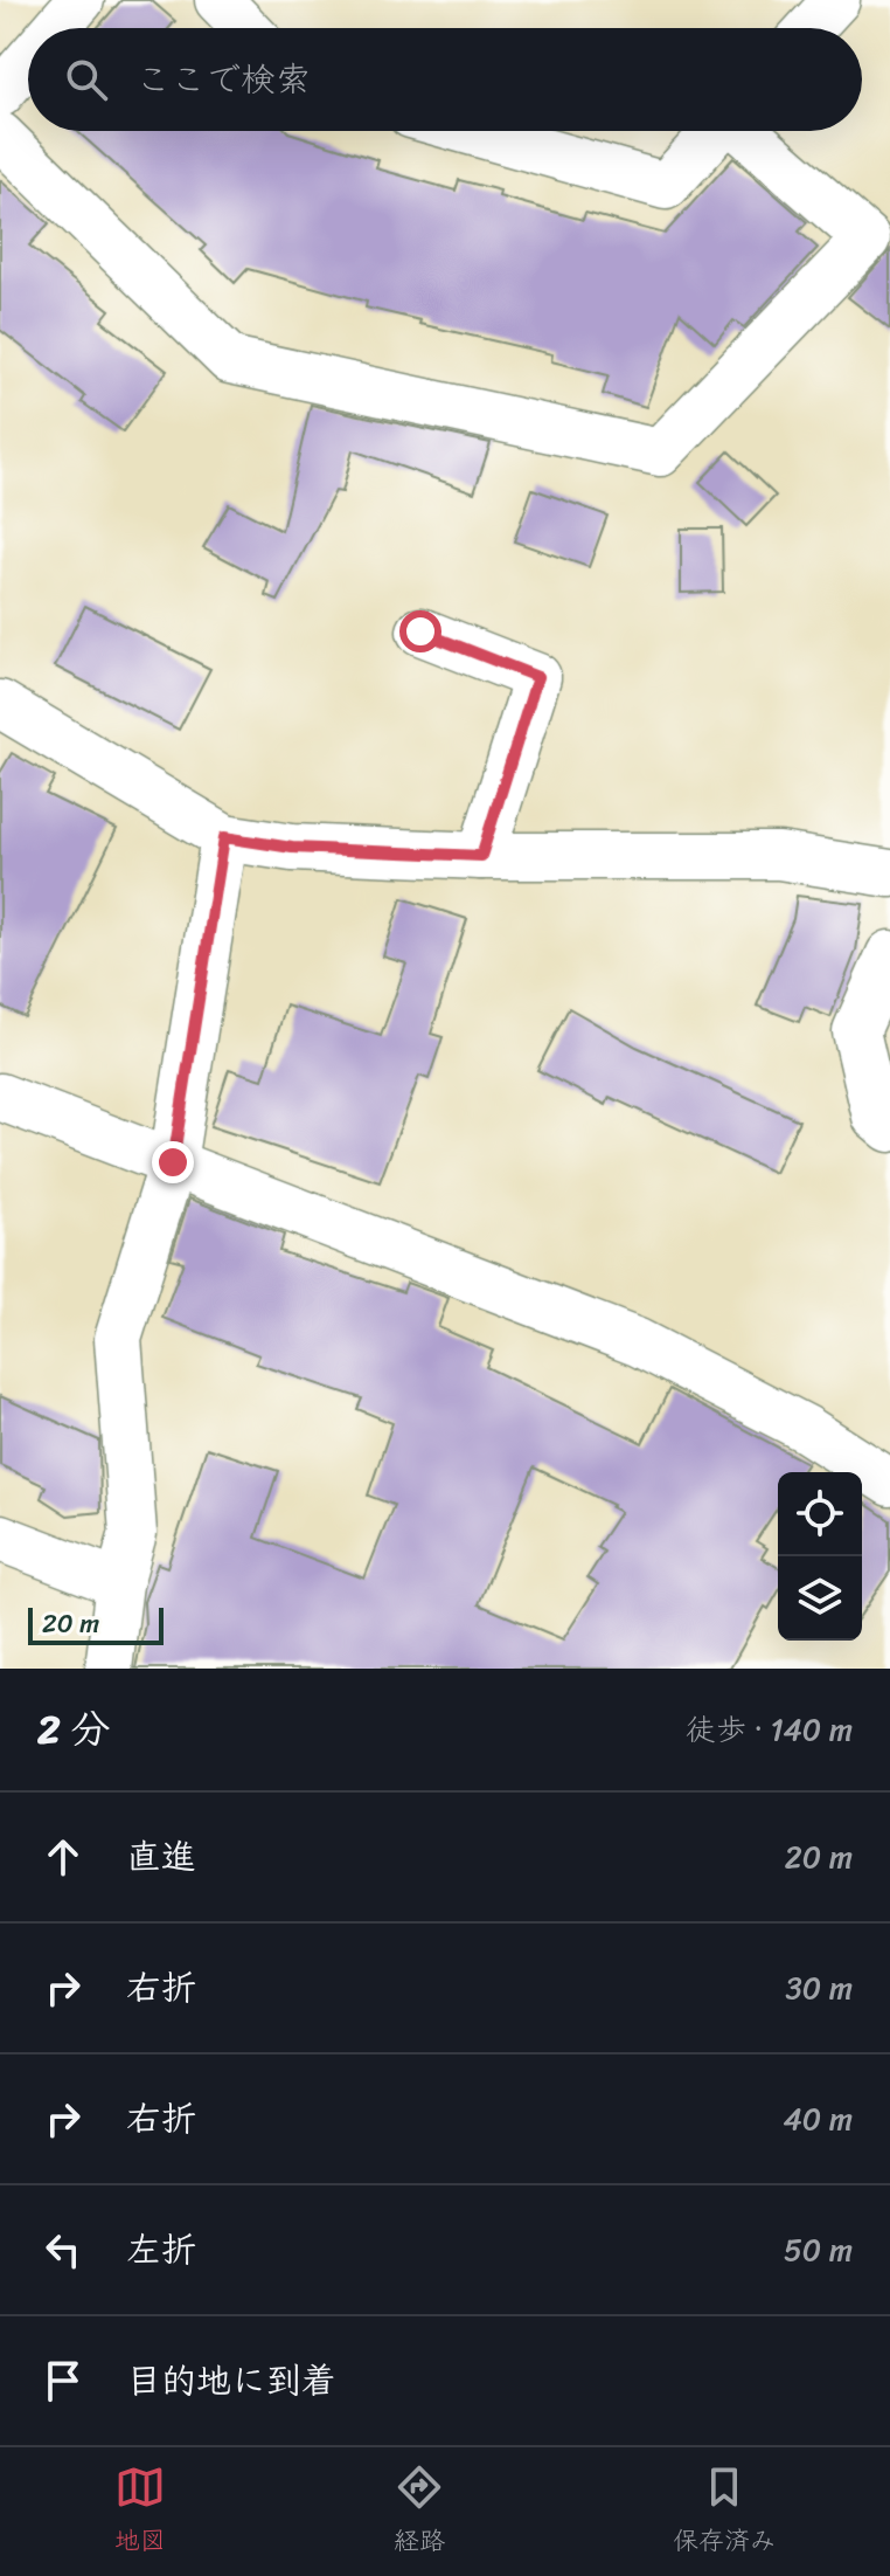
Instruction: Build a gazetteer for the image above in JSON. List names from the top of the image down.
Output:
{
  "scale_bar": "20 m",
  "page": {
    "search": "ここで検索",
    "scale": "20 m",
    "heading": ["2 分", "徒歩 · 140 m"],
    "list": [
      ["直進", "20 m"],
      ["右折", "30 m"],
      ["右折", "40 m"],
      ["左折", "50 m"],
      "目的地に到着"
    ],
    "nav": ["地図", "経路", "保存済み"]
  }
}
